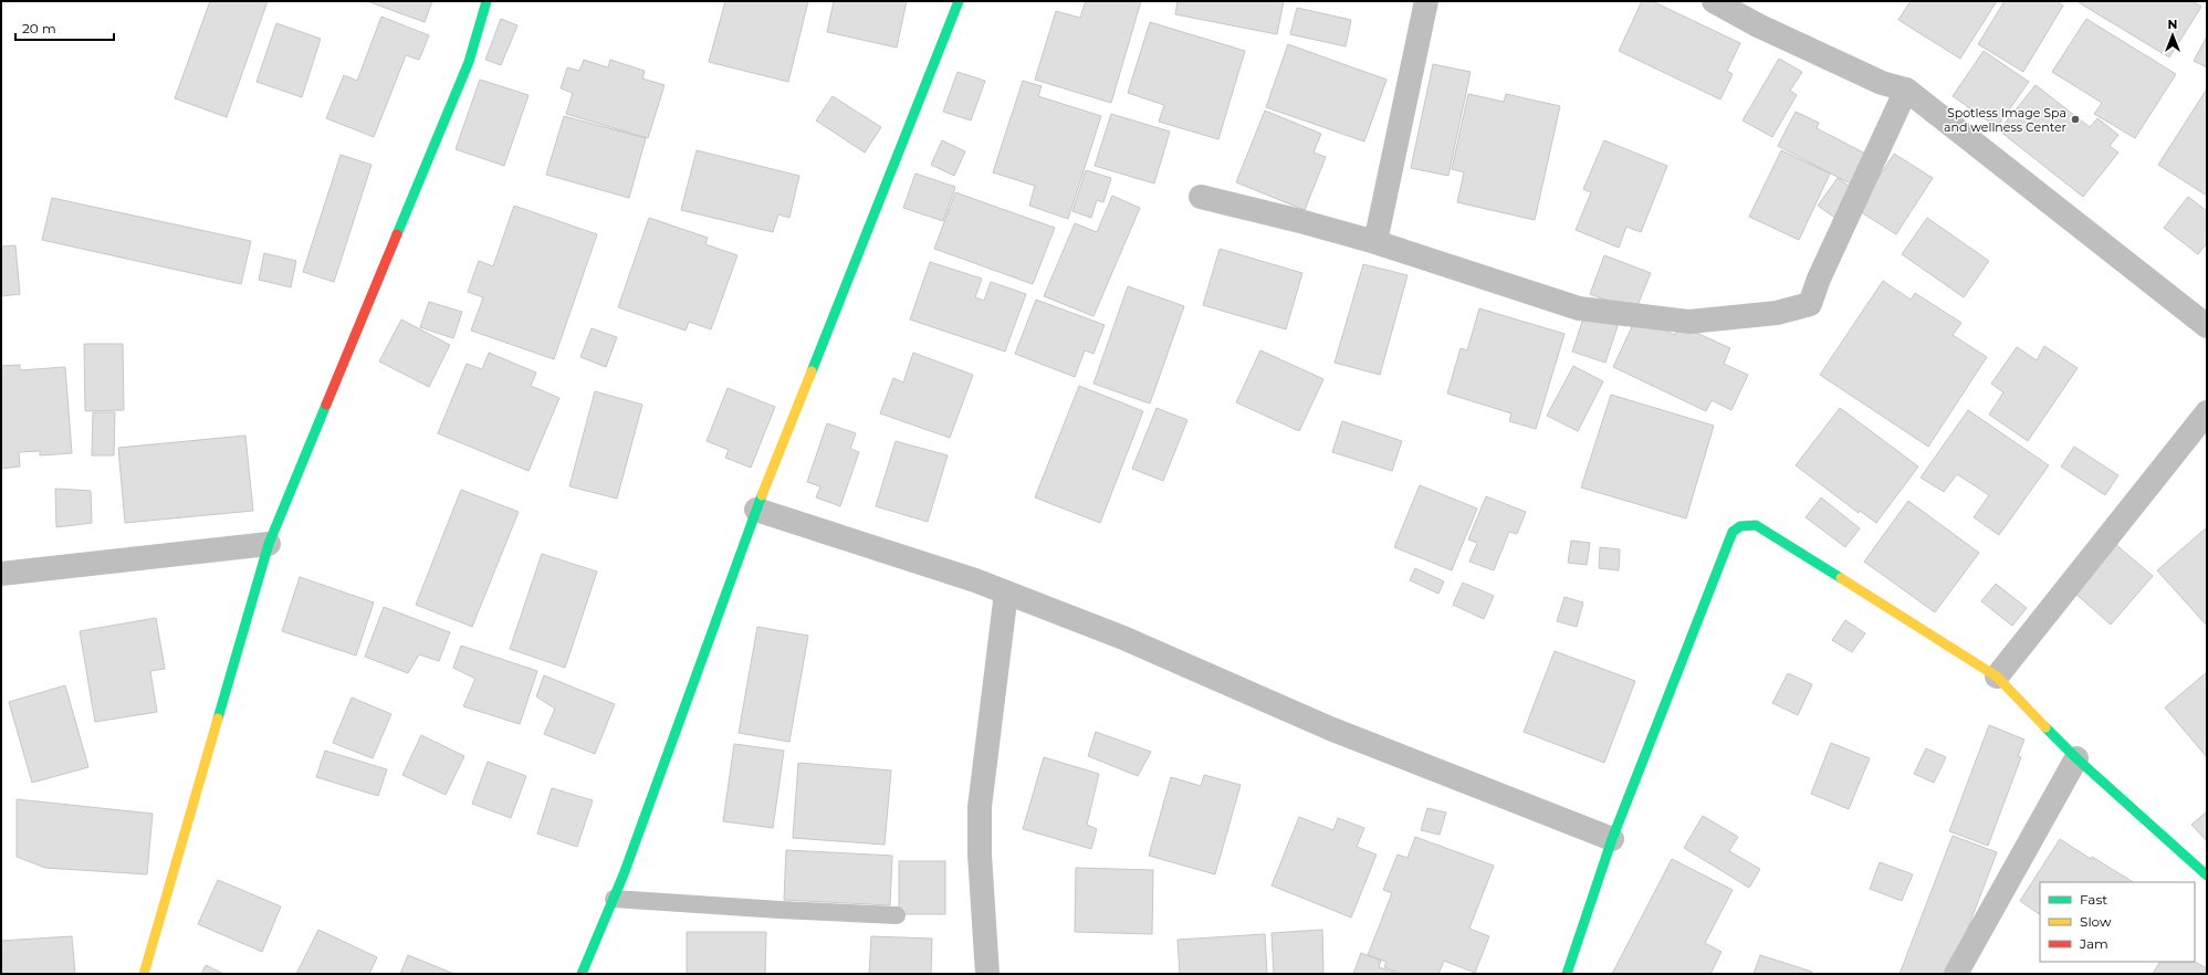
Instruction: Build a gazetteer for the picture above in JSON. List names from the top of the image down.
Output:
{
  "places": ["Spotless Image Spa and wellness Center"],
  "legend": ["Fast", "Slow", "Jam"],
  "scale_bar": "20 m",
  "north": "top"
}
